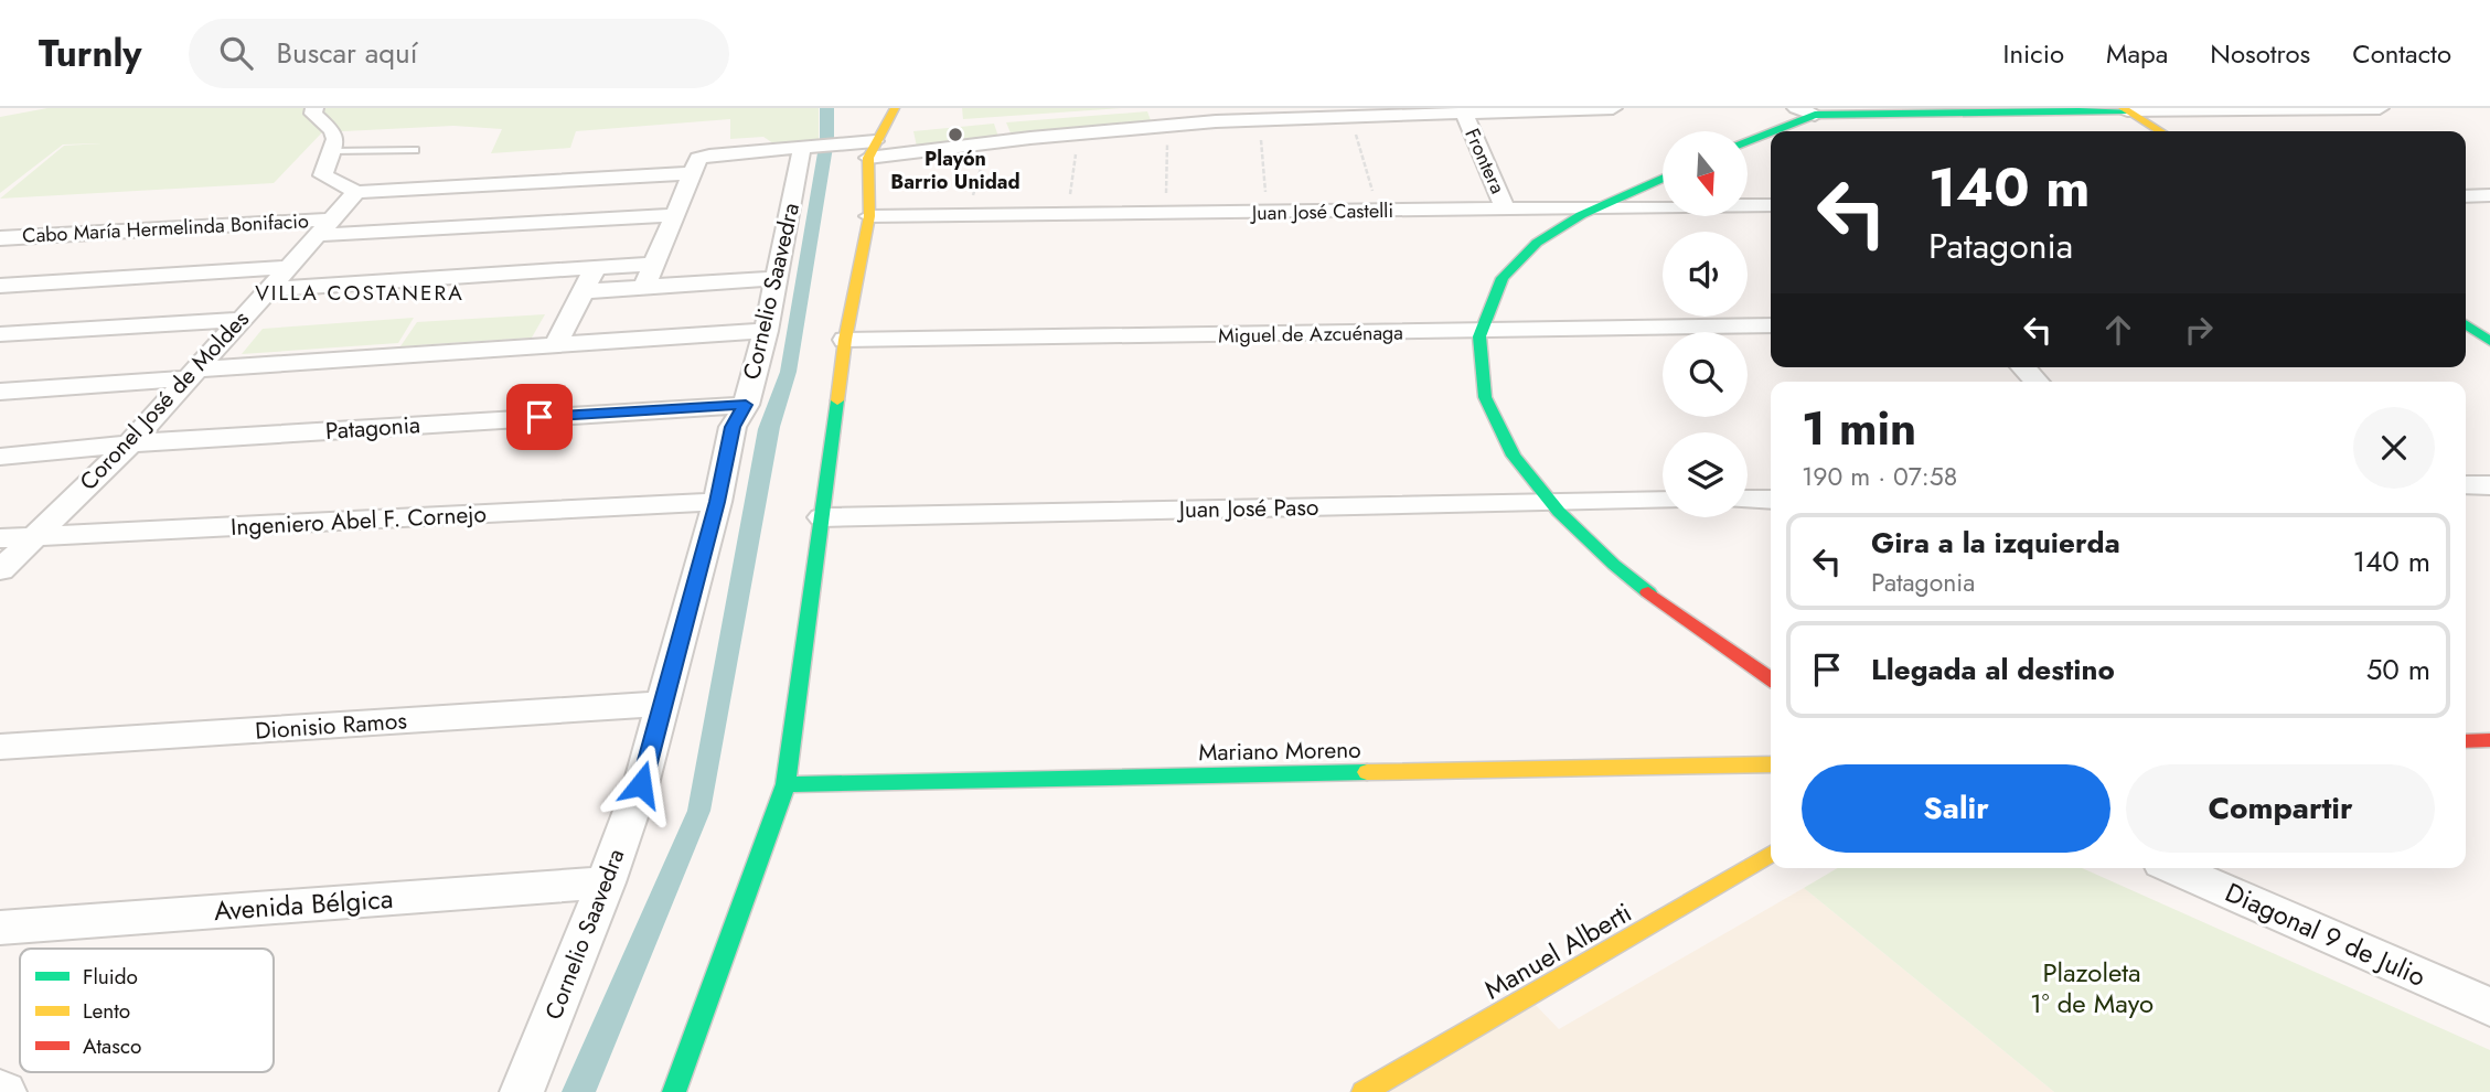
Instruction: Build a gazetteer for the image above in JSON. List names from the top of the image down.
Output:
{
  "streets": {
    "street": [
      "Frontera",
      "Juan José Castelli",
      "Cabo María Hermelinda Bonifacio",
      "Cornelio Saavedra",
      "Miguel de Azcuénaga",
      "Coronel José de Moldes",
      "Patagonia",
      "Juan José Paso",
      "Ingeniero Abel F. Cornejo",
      "Dionisio Ramos",
      "Mariano Moreno",
      "Avenida Bélgica",
      "Diagonal 9 de Julio",
      "Manuel Alberti"
    ]
  },
  "crossings": [
    ["Frontera", "Juan José Castelli"],
    ["Cabo María Hermelinda Bonifacio", "Coronel José de Moldes"],
    ["Cornelio Saavedra", "Patagonia"],
    ["Cornelio Saavedra", "Ingeniero Abel F. Cornejo"],
    ["Cornelio Saavedra", "Dionisio Ramos"],
    ["Cornelio Saavedra", "Avenida Bélgica"],
    ["Coronel José de Moldes", "Patagonia"],
    ["Coronel José de Moldes", "Ingeniero Abel F. Cornejo"]
  ],
  "districts": ["VILLA COSTANERA"],
  "parks": ["Plazoleta 1° de Mayo"],
  "places": ["Playón Barrio Unidad"],
  "legend": ["Fluido", "Lento", "Atasco"],
  "north": "bottom",
  "page": {
    "header": "Turnly",
    "search": "Buscar aquí",
    "nav": [
      "Inicio",
      "Mapa",
      "Nosotros",
      "Contacto"
    ],
    "turn": ["140 m", "Patagonia"],
    "heading": ["1 min", "190 m · 07:58"],
    "list": [
      {
        "name": "Gira a la izquierda",
        "note": "Patagonia",
        "value": "140 m"
      },
      {
        "name": "Llegada al destino",
        "value": "50 m"
      }
    ],
    "buttons": ["Salir", "Compartir"]
  }
}
